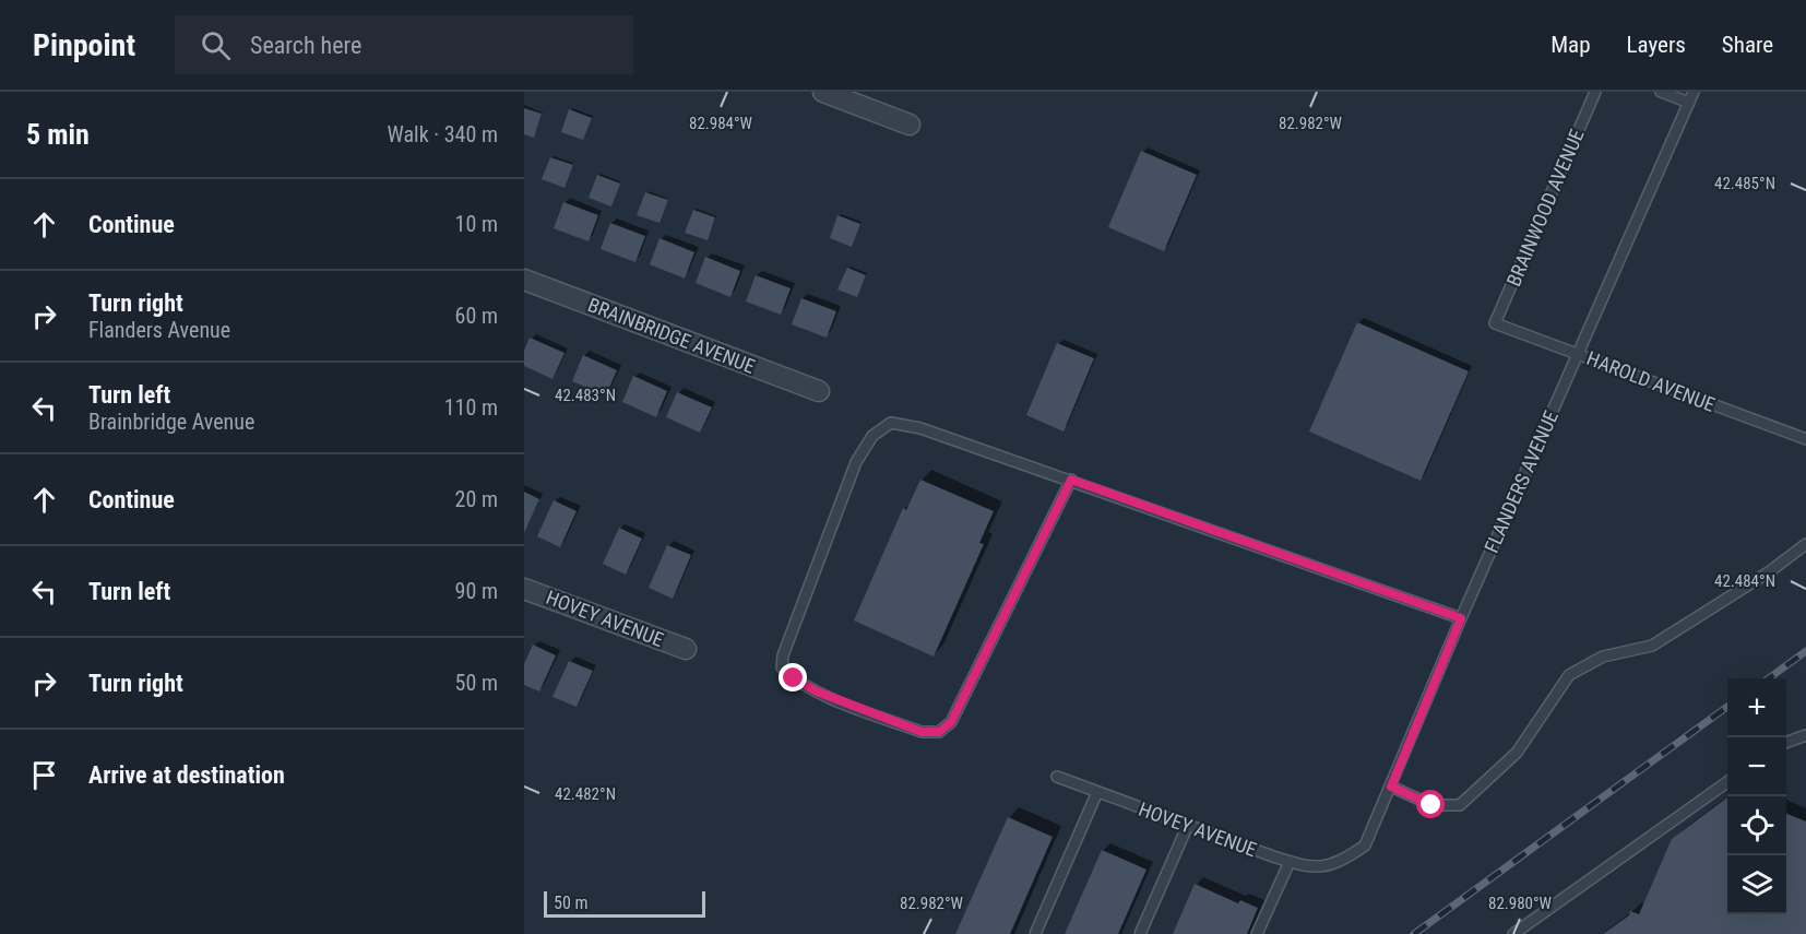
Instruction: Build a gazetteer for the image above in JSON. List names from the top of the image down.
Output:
{
  "streets": {
    "street": ["BRAINBRIDGE AVENUE", "HOVEY AVENUE"],
    "lane": ["BRAINWOOD AVENUE", "HAROLD AVENUE", "FLANDERS AVENUE"]
  },
  "crossings": [
    ["BRAINWOOD AVENUE", "HAROLD AVENUE"],
    ["HAROLD AVENUE", "FLANDERS AVENUE"],
    ["FLANDERS AVENUE", "HOVEY AVENUE"]
  ],
  "scale_bar": "50 m",
  "page": {
    "header": "Pinpoint",
    "search": "Search here",
    "nav": ["Map", "Layers", "Share"],
    "heading": ["5 min", "Walk · 340 m"],
    "list": [
      ["Continue", "10 m"],
      ["Turn right", "Flanders Avenue", "60 m"],
      ["Turn left", "Brainbridge Avenue", "110 m"],
      ["Continue", "20 m"],
      ["Turn left", "90 m"],
      ["Turn right", "50 m"],
      "Arrive at destination"
    ],
    "map_buttons": ["+", "−"],
    "scale": "50 m"
  },
  "coordinates": [
    "82.984°W",
    "82.982°W",
    "42.485°N",
    "42.483°N",
    "42.484°N",
    "42.482°N",
    "82.980°W"
  ]
}
